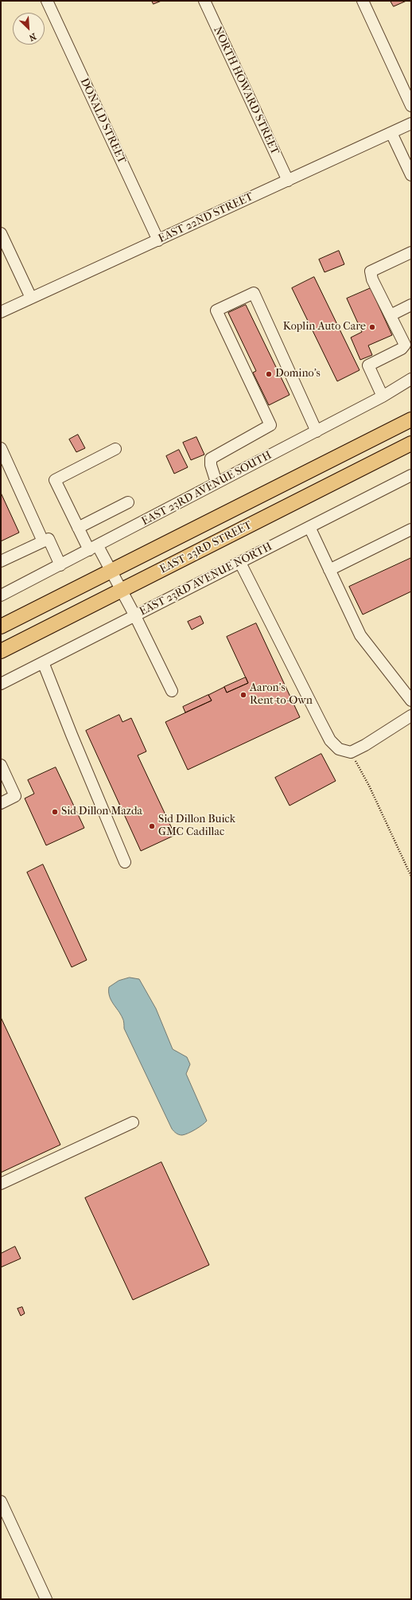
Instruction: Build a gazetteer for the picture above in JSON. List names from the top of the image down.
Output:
{
  "streets": {
    "main road": ["EAST 23RD STREET"],
    "street": [
      "NORTH HOWARD STREET",
      "DONALD STREET",
      "EAST 22ND STREET",
      "EAST 23RD AVENUE SOUTH",
      "EAST 23RD AVENUE NORTH"
    ]
  },
  "crossings": [
    ["NORTH HOWARD STREET", "EAST 22ND STREET"],
    ["DONALD STREET", "EAST 22ND STREET"]
  ],
  "places": [
    "Koplin Auto Care",
    "Domino's",
    "Aaron's Rent-to-Own",
    "Sid Dillon Mazda",
    "Sid Dillon Buick GMC Cadillac"
  ],
  "north": "bottom right"
}
